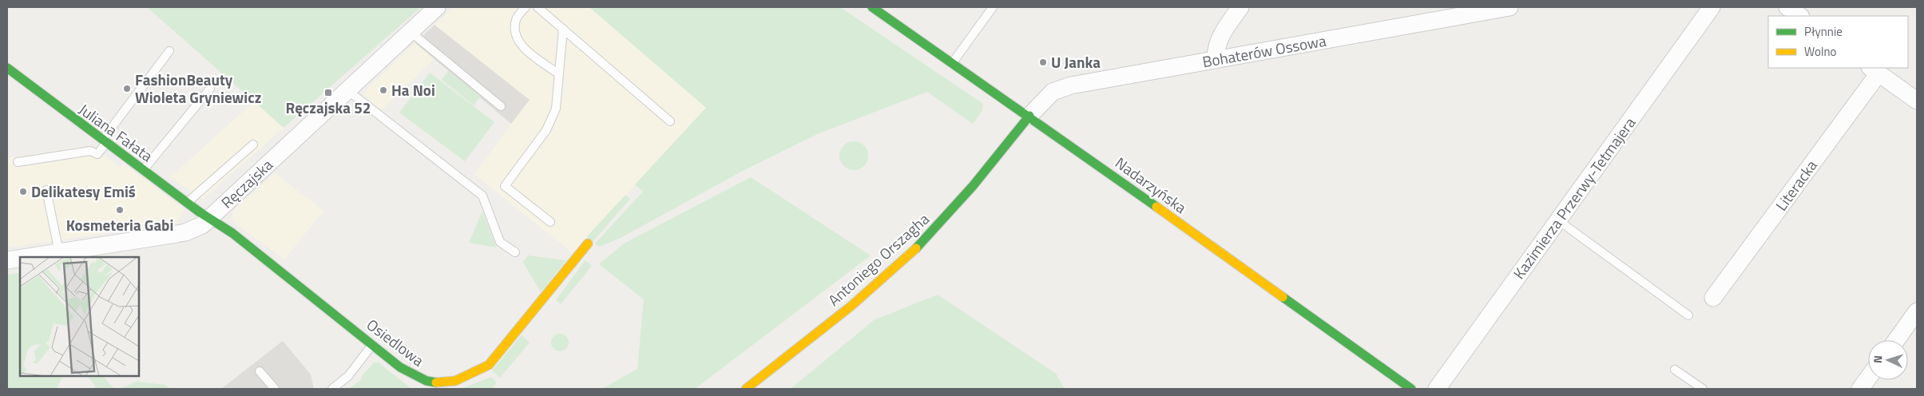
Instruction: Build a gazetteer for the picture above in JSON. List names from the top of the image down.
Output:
{
  "streets": {
    "street": [
      "Bohaterów Ossowa",
      "Juliana Fałata",
      "Ręczajska",
      "Nadarzyńska",
      "Literacka",
      "Kazimierza Przerwy-Tetmajera",
      "Antoniego Orszagha",
      "Osiedlowa"
    ]
  },
  "crossings": [
    ["Bohaterów Ossowa", "Nadarzyńska"],
    ["Bohaterów Ossowa", "Antoniego Orszagha"],
    ["Juliana Fałata", "Ręczajska"],
    ["Juliana Fałata", "Osiedlowa"],
    ["Ręczajska", "Osiedlowa"],
    ["Nadarzyńska", "Antoniego Orszagha"]
  ],
  "places": {
    "other": [
      "U Janka",
      "FashionBeauty Wioleta Gryniewicz",
      "Ha Noi",
      "Delikatesy Emiś",
      "Kosmeteria Gabi"
    ],
    "transit": ["Ręczajska 52"]
  },
  "legend": ["Płynnie", "Wolno"],
  "north": "left"
}
